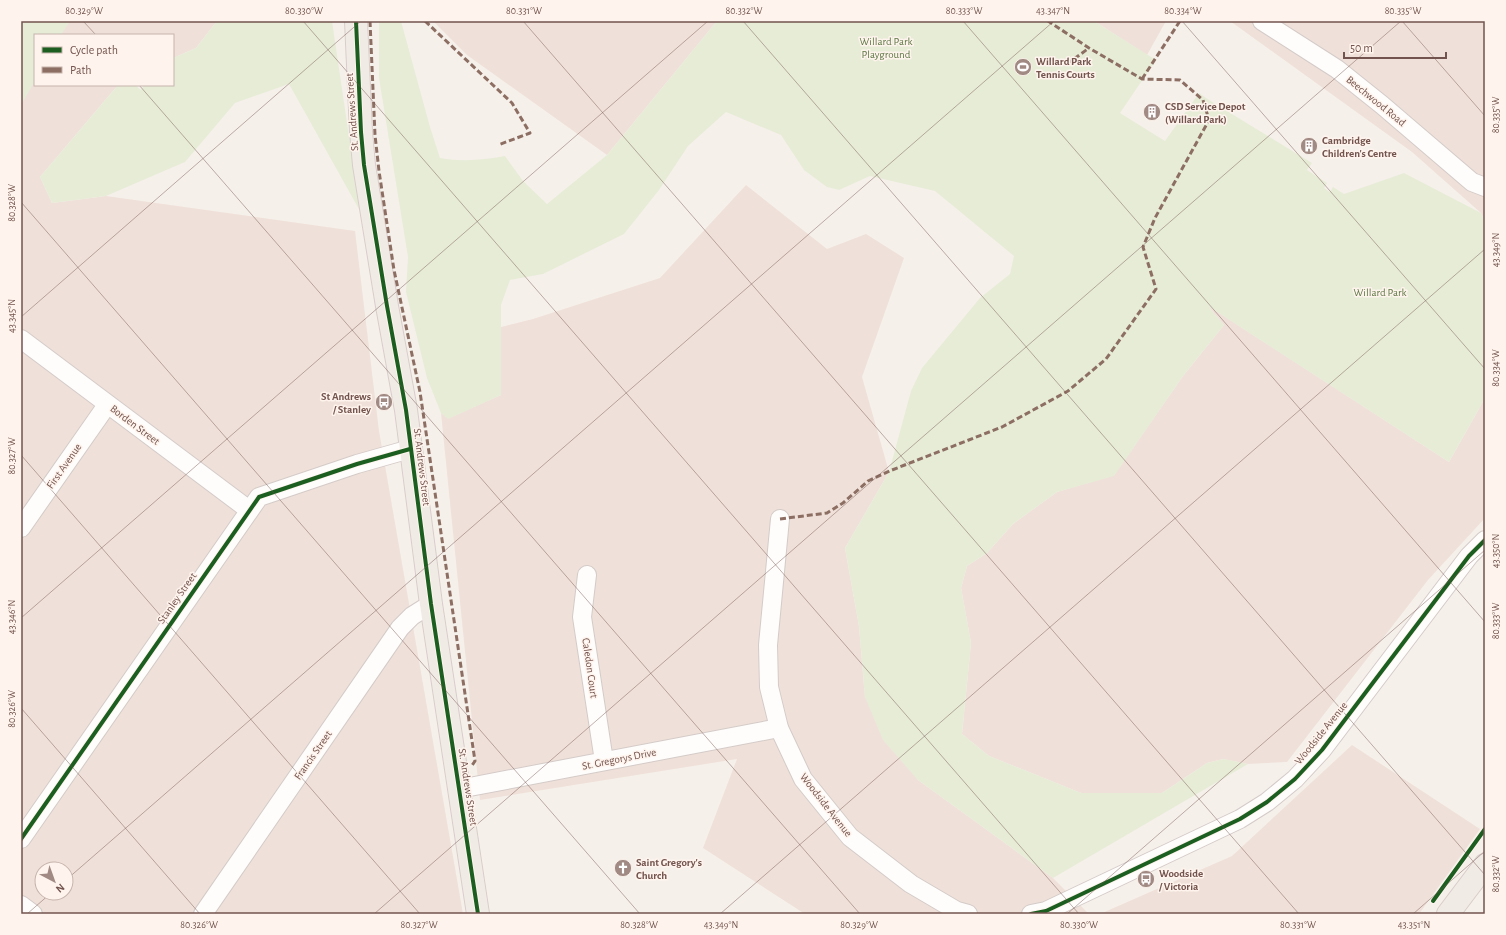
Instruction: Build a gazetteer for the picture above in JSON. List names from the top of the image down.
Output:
{
  "streets": {
    "main road": ["St. Andrews Street"],
    "street": [
      "Beechwood Road",
      "Borden Street",
      "First Avenue",
      "Stanley Street",
      "Caledon Court",
      "Woodside Avenue",
      "Francis Street",
      "St. Gregorys Drive"
    ]
  },
  "crossings": [
    ["St. Andrews Street", "Stanley Street"],
    ["St. Andrews Street", "Francis Street"],
    ["St. Andrews Street", "St. Gregorys Drive"],
    ["Borden Street", "First Avenue"],
    ["Borden Street", "Stanley Street"],
    ["Caledon Court", "St. Gregorys Drive"],
    ["Woodside Avenue", "St. Gregorys Drive"]
  ],
  "parks": ["Willard Park Playground", "Willard Park"],
  "places": {
    "sports": ["Willard Park Tennis Courts"],
    "building": ["CSD Service Depot (Willard Park)", "Cambridge Children's Centre"],
    "bus stop": ["St Andrews / Stanley", "Woodside / Victoria"],
    "church": ["Saint Gregory's Church"]
  },
  "legend": ["Cycle path", "Path"],
  "scale_bar": "50 m",
  "north": "bottom right",
  "coordinates": [
    "80.329°W",
    "80.330°W",
    "80.331°W",
    "80.332°W",
    "80.333°W",
    "43.347°N",
    "80.334°W",
    "80.335°W",
    "80.328°W",
    "43.349°N",
    "43.345°N",
    "80.327°W",
    "43.350°N",
    "43.346°N",
    "80.326°W",
    "43.351°N"
  ]
}
